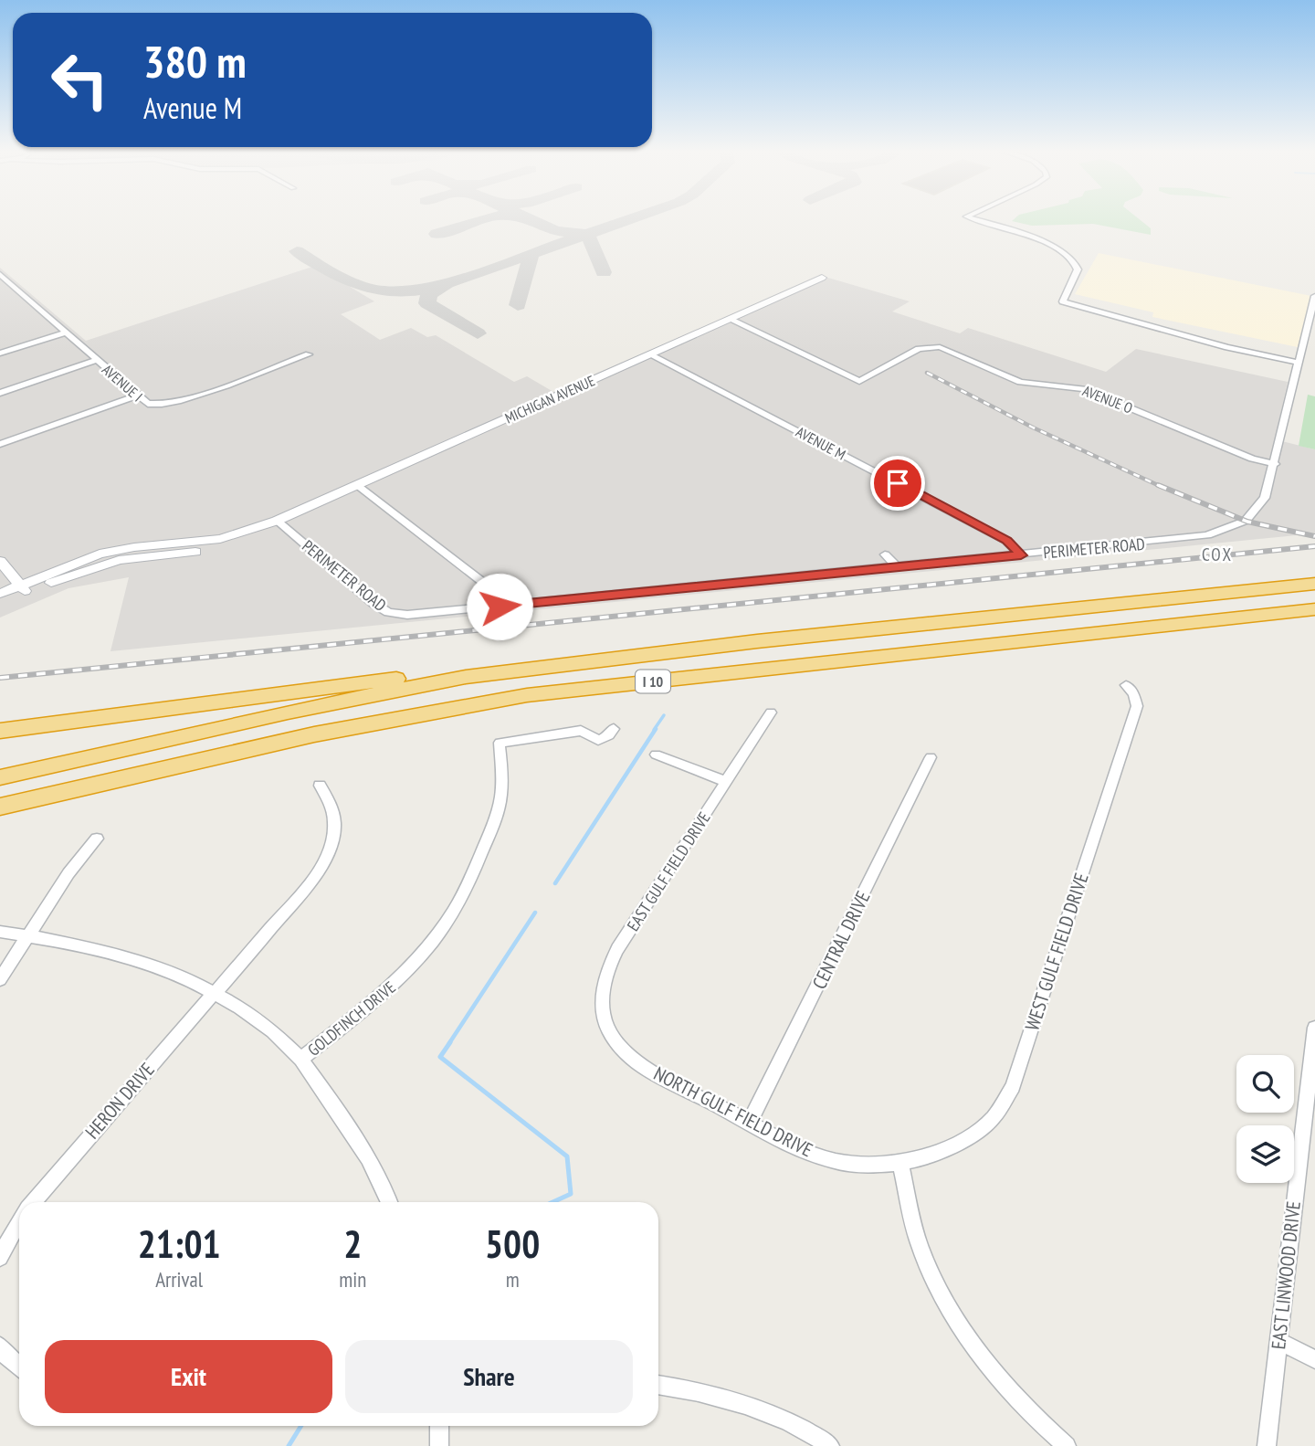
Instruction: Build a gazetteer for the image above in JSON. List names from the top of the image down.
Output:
{
  "streets": {
    "highway": ["I 10"],
    "street": [
      "AVENUE I",
      "MICHIGAN AVENUE",
      "AVENUE O",
      "AVENUE M",
      "PERIMETER ROAD",
      "EAST GULF FIELD DRIVE",
      "CENTRAL DRIVE",
      "WEST GULF FIELD DRIVE",
      "GOLDFINCH DRIVE",
      "HERON DRIVE",
      "NORTH GULF FIELD DRIVE",
      "EAST LINWOOD DRIVE"
    ]
  },
  "crossings": [
    ["MICHIGAN AVENUE", "AVENUE O"],
    ["MICHIGAN AVENUE", "AVENUE M"],
    ["MICHIGAN AVENUE", "PERIMETER ROAD"],
    ["AVENUE O", "PERIMETER ROAD"],
    ["AVENUE M", "PERIMETER ROAD"],
    ["EAST GULF FIELD DRIVE", "NORTH GULF FIELD DRIVE"],
    ["CENTRAL DRIVE", "NORTH GULF FIELD DRIVE"],
    ["WEST GULF FIELD DRIVE", "NORTH GULF FIELD DRIVE"]
  ],
  "districts": ["COX"],
  "page": {
    "turn": ["380 m", "Avenue M"],
    "eta": [
      "21:01",
      "Arrival",
      "2",
      "min",
      "500",
      "m"
    ],
    "buttons": ["Exit", "Share"]
  }
}
